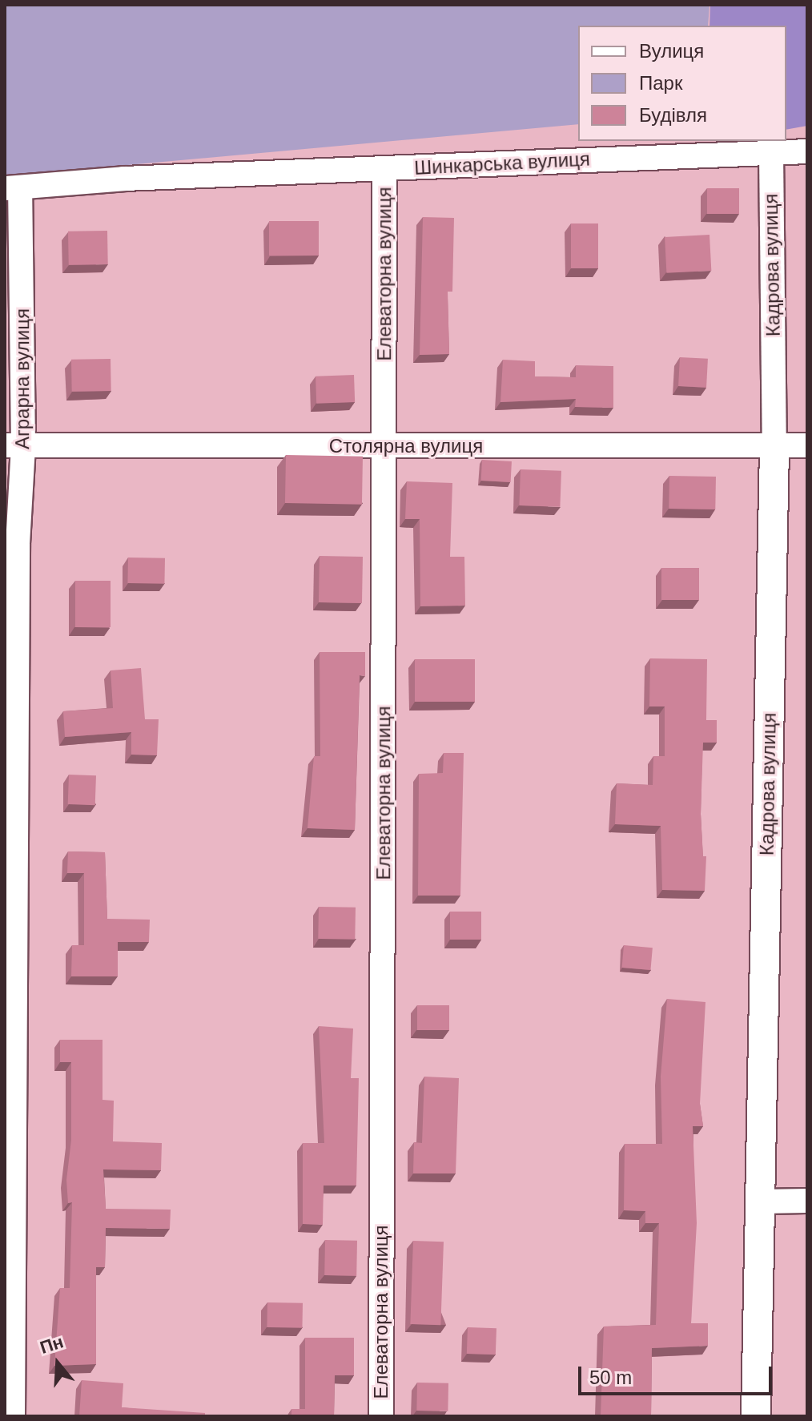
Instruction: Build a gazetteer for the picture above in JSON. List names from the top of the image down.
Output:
{
  "streets": {
    "street": [
      "Шинкарська вулиця",
      "Кадрова вулиця",
      "Елеваторна вулиця",
      "Аграрна вулиця",
      "Столярна вулиця"
    ]
  },
  "crossings": [
    ["Шинкарська вулиця", "Кадрова вулиця"],
    ["Шинкарська вулиця", "Елеваторна вулиця"],
    ["Шинкарська вулиця", "Аграрна вулиця"],
    ["Кадрова вулиця", "Столярна вулиця"],
    ["Елеваторна вулиця", "Столярна вулиця"],
    ["Аграрна вулиця", "Столярна вулиця"]
  ],
  "legend": ["Вулиця", "Парк", "Будівля"],
  "scale_bar": "50 m",
  "north": "top"
}
